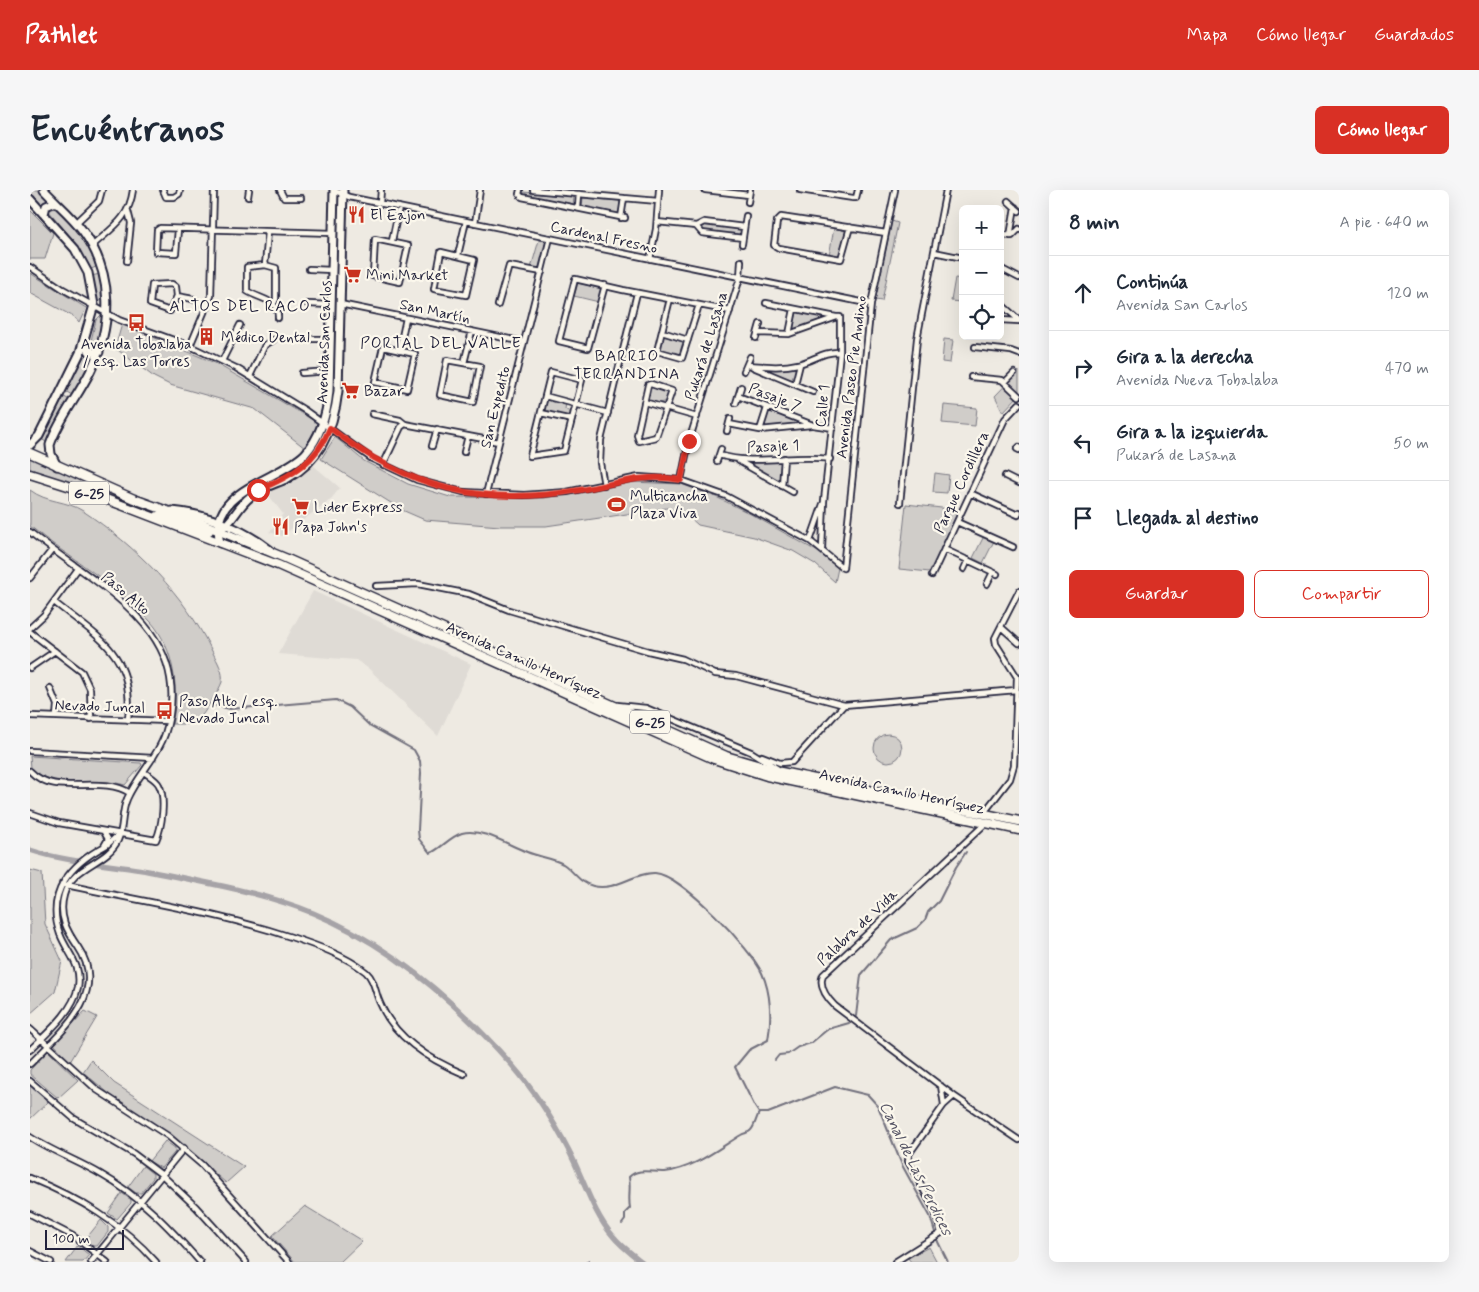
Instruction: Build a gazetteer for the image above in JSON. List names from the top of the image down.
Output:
{
  "streets": {
    "main road": ["Avenida San Carlos", "G-25", "Avenida Camilo Henríquez"],
    "street": [
      "Cardenal Fresno",
      "San Martín",
      "Pukará de Lasana",
      "Avenida Paseo Pie Andino",
      "Pasaje 7",
      "Calle 1",
      "San Expedito",
      "Pasaje 1",
      "Parque Cordillera",
      "Paso Alto",
      "Nevado Juncal",
      "Palabra de Vida"
    ]
  },
  "crossings": [
    ["Cardenal Fresno", "Avenida San Carlos"],
    ["Cardenal Fresno", "Pukará de Lasana"],
    ["Cardenal Fresno", "Avenida Paseo Pie Andino"],
    ["Cardenal Fresno", "San Expedito"],
    ["San Martín", "Avenida San Carlos"],
    ["San Martín", "San Expedito"],
    ["Avenida San Carlos", "Avenida Camilo Henríquez"],
    ["Avenida Paseo Pie Andino", "Calle 1"],
    ["Pasaje 7", "Calle 1"],
    ["Calle 1", "Pasaje 1"],
    ["Paso Alto", "Nevado Juncal"],
    ["Avenida Camilo Henríquez", "Palabra de Vida"]
  ],
  "districts": ["ALTOS DEL RACO", "PORTAL DEL VALLE", "BARRIO TERRANDINA"],
  "water": ["Canal de Las Perdices"],
  "places": {
    "restaurant": ["El Eajon", "Papa John's"],
    "supermarket": ["Mini Market", "Bazar", "Lider Express"],
    "bus stop": ["Avenida Tobalaba / esq. Las Torres", "Paso Alto / esq. Nevado Juncal"],
    "building": ["Médico Dental"],
    "sports": ["Multicancha Plaza Viva"]
  },
  "scale_bar": "100 m",
  "page": {
    "header": "Pathlet",
    "nav": ["Mapa", "Cómo llegar", "Guardados"],
    "buttons": [
      "Cómo llegar",
      ["Guardar", "Compartir"]
    ],
    "title": "Encuéntranos",
    "heading": ["8 min", "A pie · 640 m"],
    "map_buttons": ["+", "−"],
    "list": [
      ["Continúa", "Avenida San Carlos", "120 m"],
      ["Gira a la derecha", "Avenida Nueva Tobalaba", "470 m"],
      ["Gira a la izquierda", "Pukará de Lasana", "50 m"],
      "Llegada al destino"
    ],
    "scale": "100 m"
  }
}
